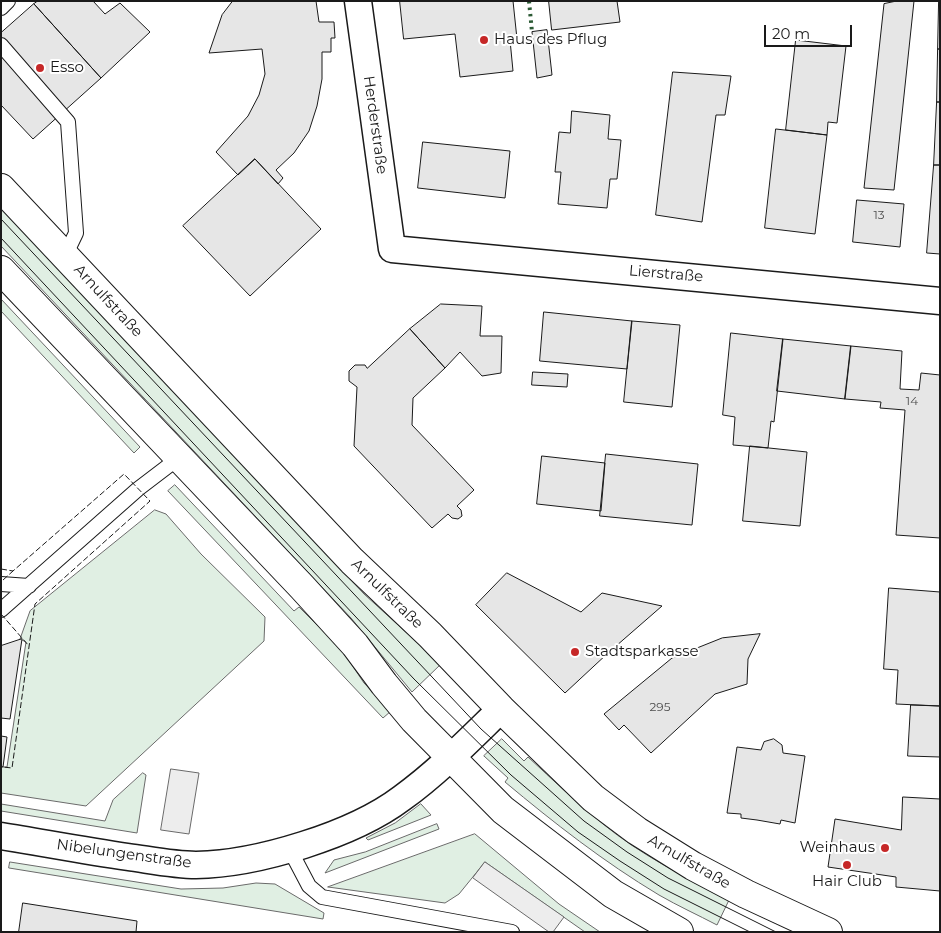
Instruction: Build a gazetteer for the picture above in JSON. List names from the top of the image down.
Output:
{
  "streets": {
    "main road": ["Arnulfstraße"],
    "street": ["Herderstraße", "Lierstraße", "Nibelungenstraße"]
  },
  "crossings": [
    ["Herderstraße", "Lierstraße"],
    ["Arnulfstraße", "Nibelungenstraße"]
  ],
  "places": [
    "Haus des Pflug",
    "Esso",
    "Stadtsparkasse",
    "Weinhaus",
    "Hair Club"
  ],
  "house_numbers": ["13", "14", "295"],
  "scale_bar": "20 m"
}
